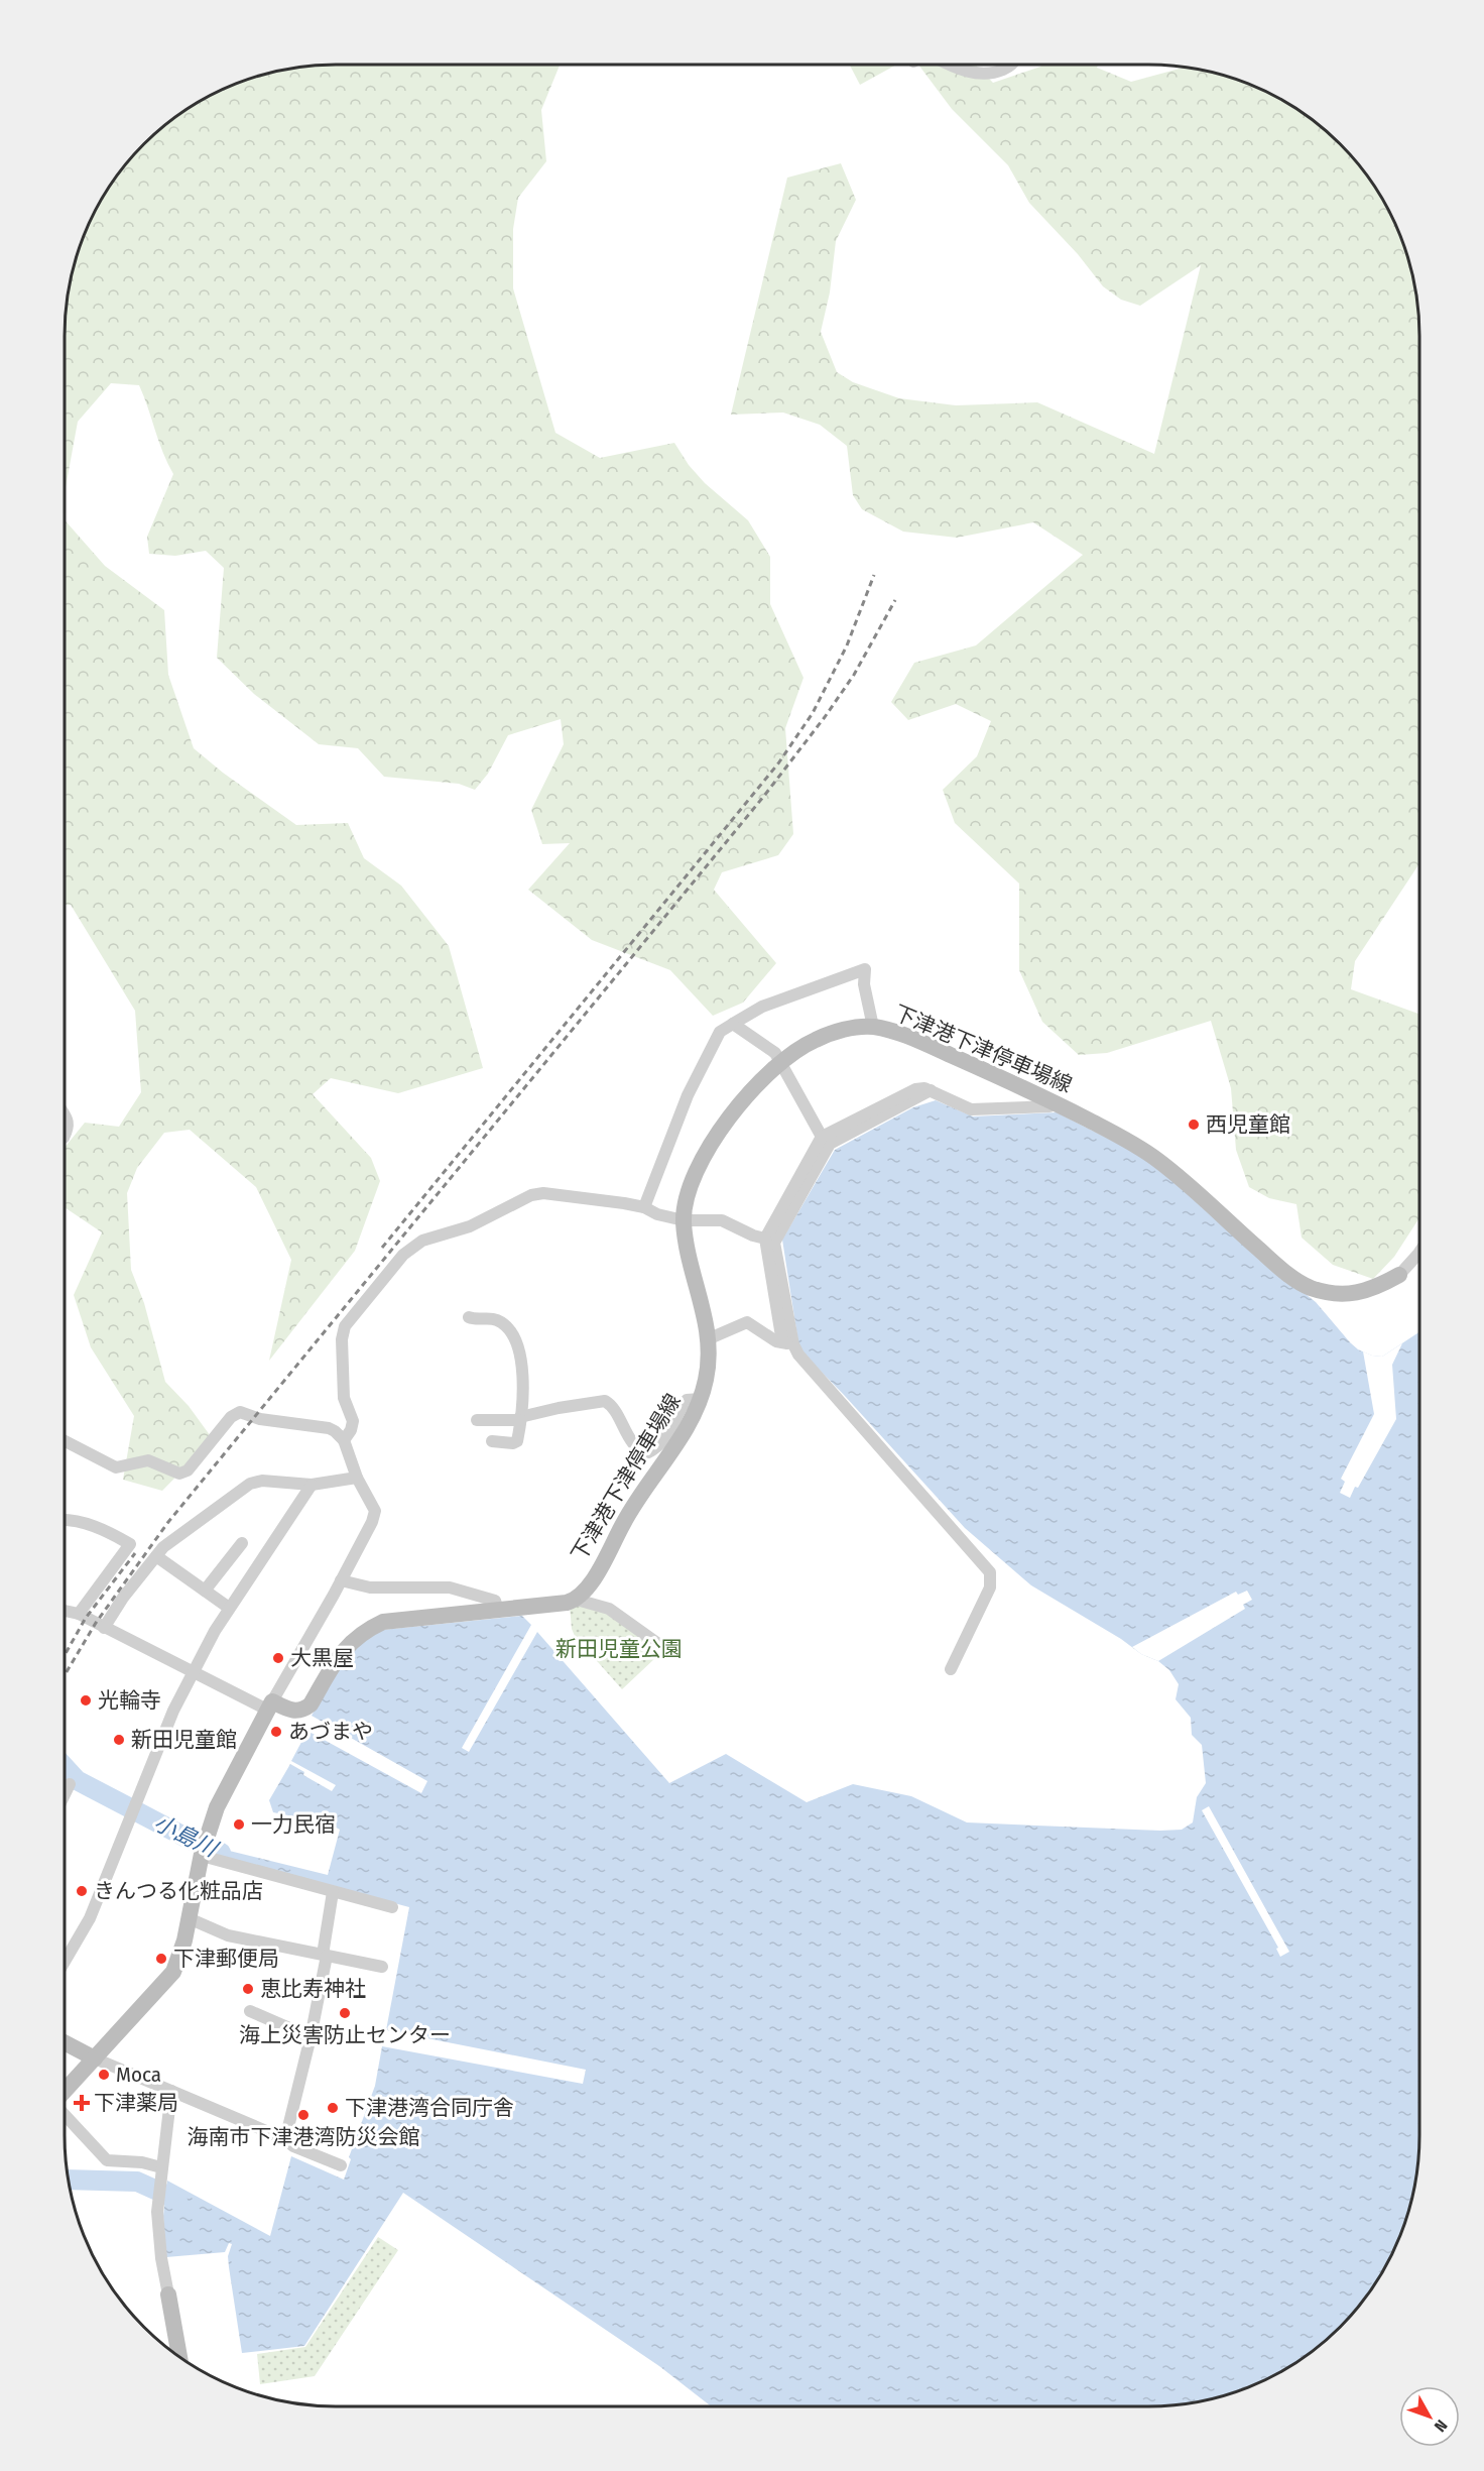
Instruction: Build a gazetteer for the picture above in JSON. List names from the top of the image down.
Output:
{
  "streets": {
    "main road": ["下津港下津停車場線"]
  },
  "water": ["小島川"],
  "parks": ["新田児童公園"],
  "places": {
    "other": [
      "西児童館",
      "大黒屋",
      "光輪寺",
      "あづまや",
      "新田児童館",
      "一力民宿",
      "きんつる化粧品店",
      "下津郵便局",
      "恵比寿神社",
      "海上災害防止センター",
      "Moca",
      "下津港湾合同庁舎",
      "海南市下津港湾防災会館"
    ],
    "health": ["下津薬局"]
  },
  "north": "bottom right"
}
